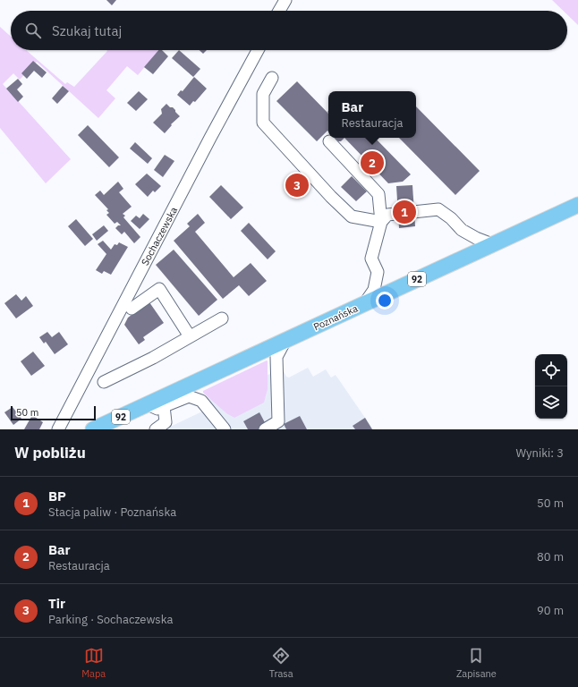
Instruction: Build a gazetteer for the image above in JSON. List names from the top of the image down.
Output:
{
  "streets": {
    "main road": ["92", "Poznańska"],
    "street": ["Sochaczewska"]
  },
  "scale_bar": "50 m",
  "page": {
    "search": "Szukaj tutaj",
    "popup": ["Bar", "Restauracja"],
    "pins": ["2", "3", "1"],
    "scale": "50 m",
    "heading": ["W pobliżu", "Wyniki: 3"],
    "list": [
      {
        "mark": "1",
        "name": "BP",
        "note": "Stacja paliw · Poznańska",
        "value": "50 m"
      },
      {
        "mark": "2",
        "name": "Bar",
        "note": "Restauracja",
        "value": "80 m"
      },
      {
        "mark": "3",
        "name": "Tir",
        "note": "Parking · Sochaczewska",
        "value": "90 m"
      }
    ],
    "nav": ["Mapa", "Trasa", "Zapisane"]
  }
}
